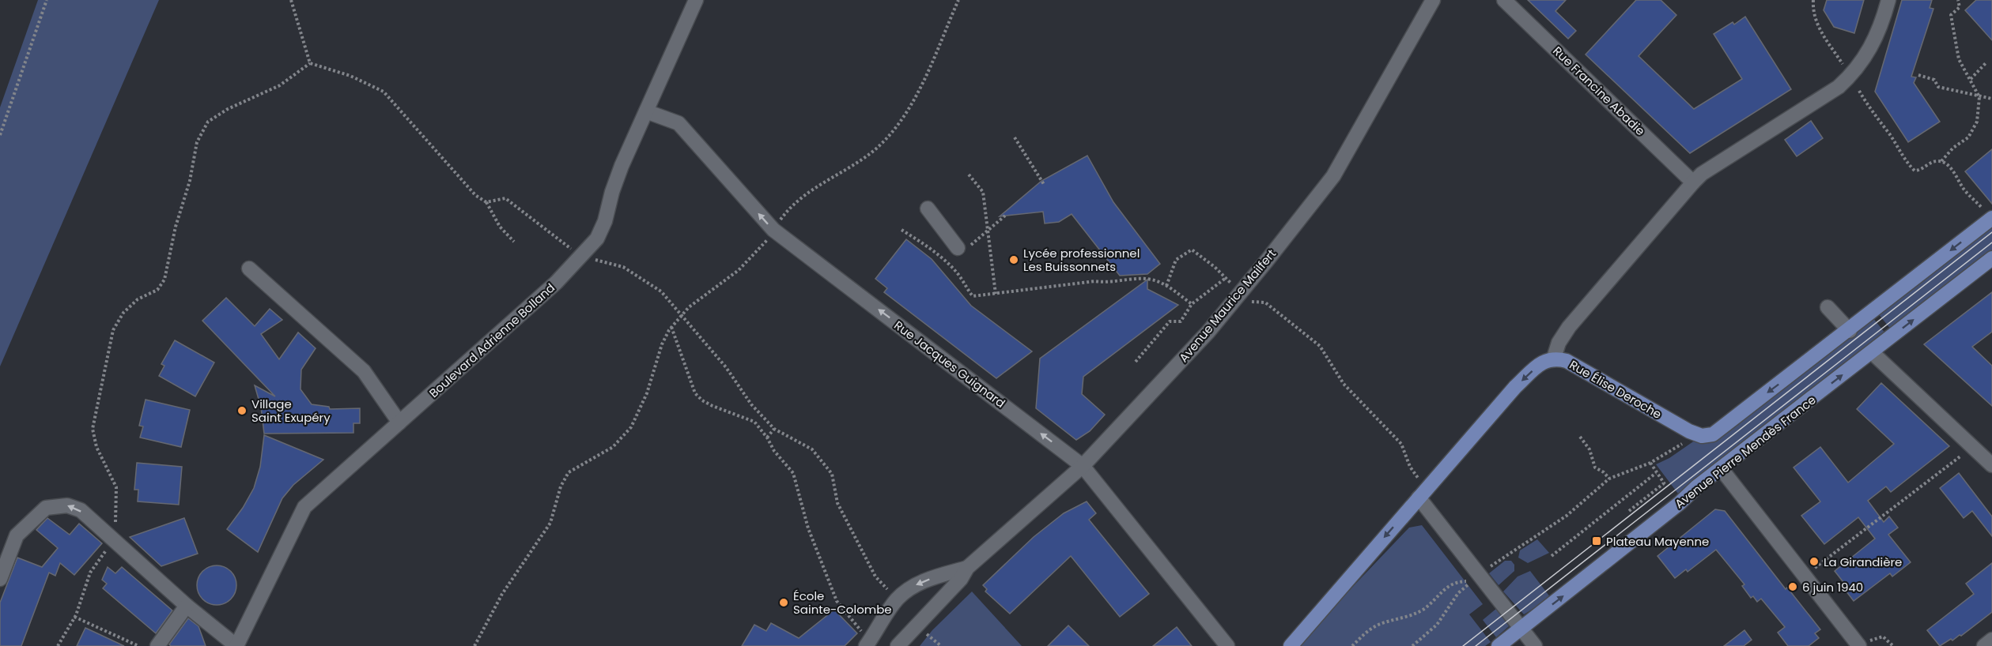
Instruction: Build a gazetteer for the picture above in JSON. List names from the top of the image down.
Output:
{
  "streets": {
    "main road": ["Rue Élise Deroche", "Avenue Pierre Mendès France"],
    "street": [
      "Rue Francine Abadie",
      "Avenue Maurice Mailfert",
      "Boulevard Adrienne Bolland",
      "Rue Jacques Guignard"
    ]
  },
  "crossings": [
    ["Avenue Maurice Mailfert", "Rue Jacques Guignard"],
    ["Boulevard Adrienne Bolland", "Rue Jacques Guignard"]
  ],
  "one_way": ["Rue Jacques Guignard", "Rue Élise Deroche", "Avenue Pierre Mendès France"],
  "places": {
    "other": [
      "Lycée professionnel Les Buissonnets",
      "Village Saint Exupéry",
      "La Girandière",
      "6 juin 1940",
      "École Sainte-Colombe"
    ],
    "transit": ["Plateau Mayenne"]
  }
}
